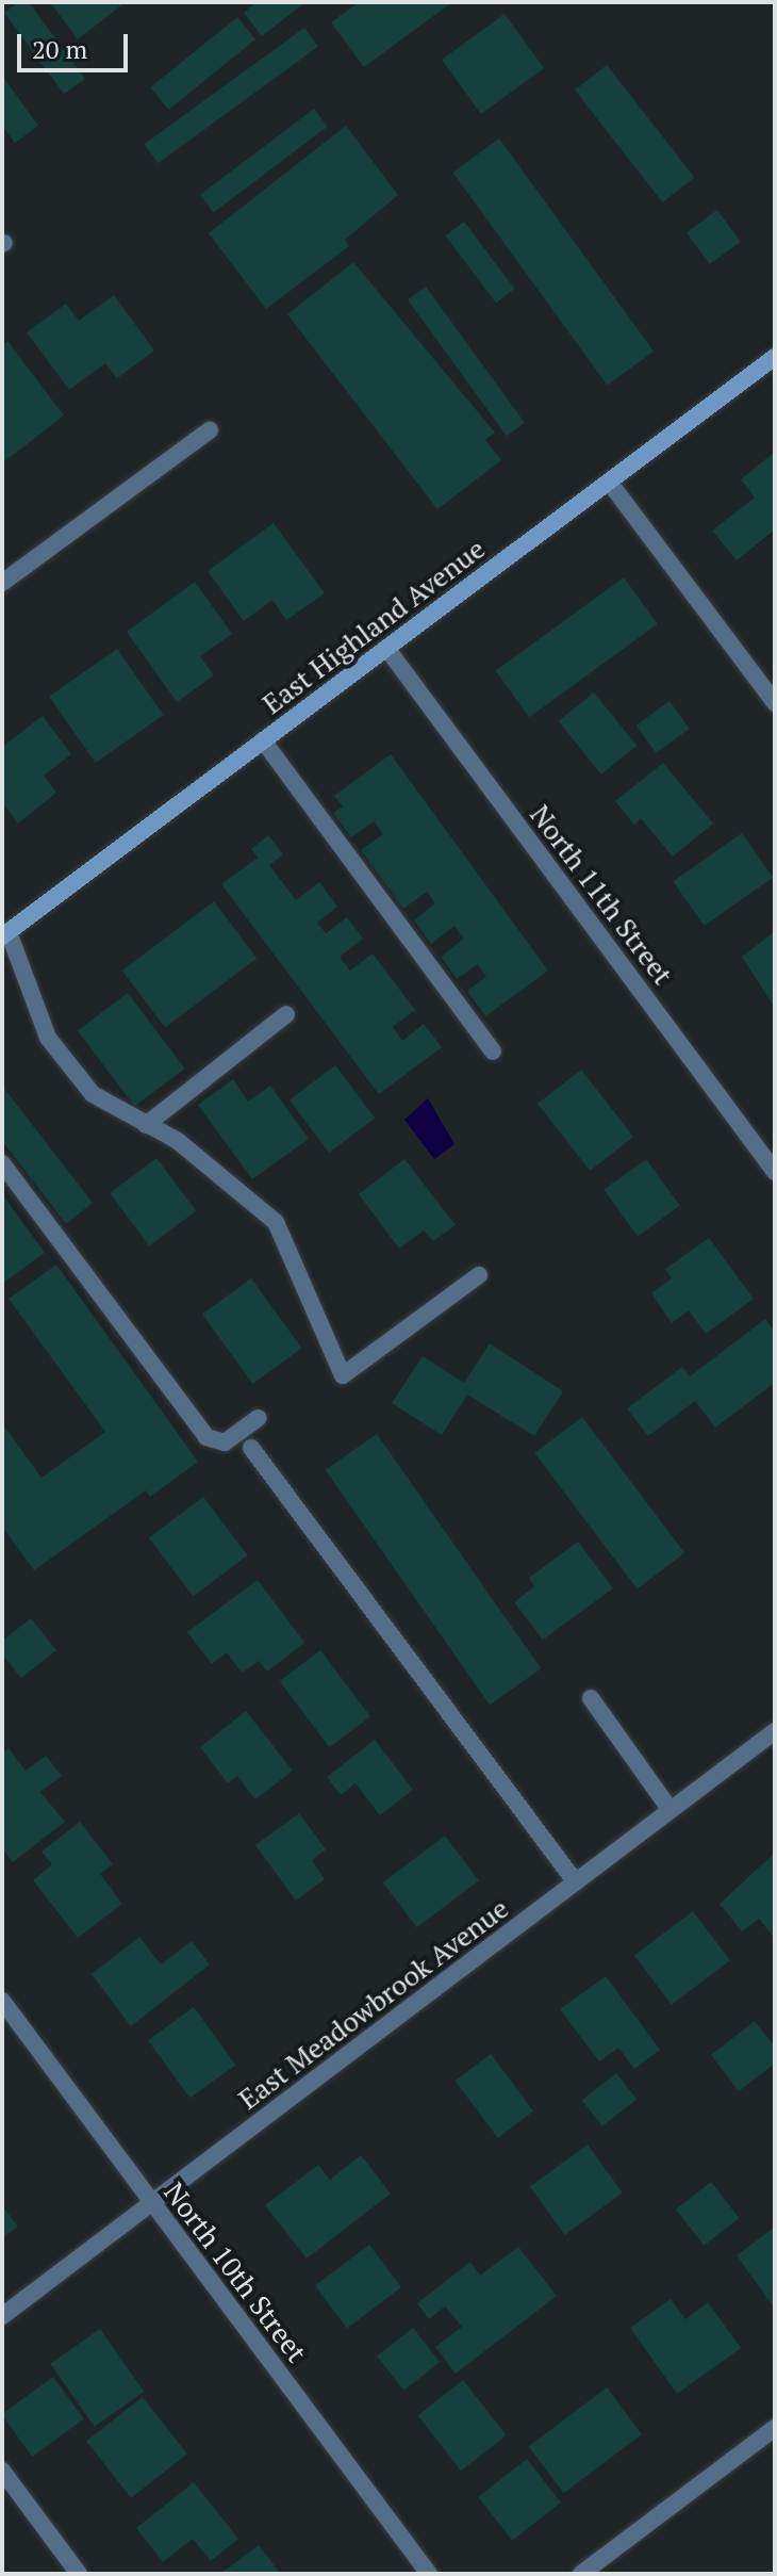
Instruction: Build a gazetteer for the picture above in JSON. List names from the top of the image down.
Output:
{
  "streets": {
    "street": [
      "East Highland Avenue",
      "North 11th Street",
      "East Meadowbrook Avenue",
      "North 10th Street"
    ]
  },
  "crossings": [
    ["East Highland Avenue", "North 11th Street"],
    ["East Meadowbrook Avenue", "North 10th Street"]
  ],
  "scale_bar": "20 m"
}
